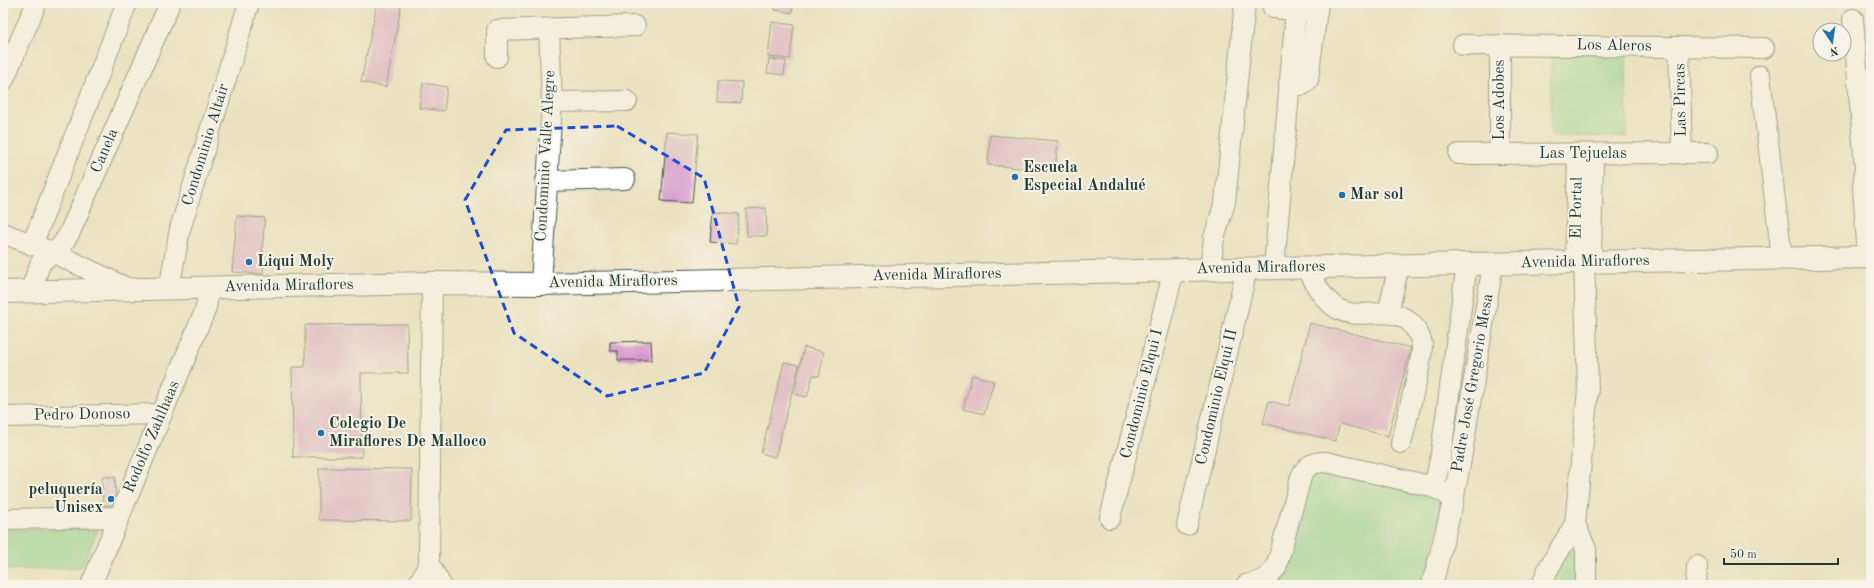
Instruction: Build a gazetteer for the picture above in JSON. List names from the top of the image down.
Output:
{
  "streets": {
    "main road": ["Avenida Miraflores"],
    "street": [
      "Los Aleros",
      "Los Adobes",
      "Las Pircas",
      "Condominio Altair",
      "Canela",
      "Las Tejuelas",
      "Condominio Valle Alegre",
      "El Portal",
      "Padre José Gregorio Mesa",
      "Condominio Elqui I",
      "Condominio Elqui II",
      "Pedro Donoso",
      "Rodolfo Zahlhaas"
    ]
  },
  "crossings": [
    ["Los Aleros", "Los Adobes"],
    ["Los Aleros", "Las Pircas"],
    ["Los Adobes", "Las Tejuelas"],
    ["Las Pircas", "Las Tejuelas"],
    ["Condominio Altair", "Avenida Miraflores"],
    ["Canela", "Avenida Miraflores"],
    ["Las Tejuelas", "El Portal"],
    ["Condominio Valle Alegre", "Avenida Miraflores"],
    ["El Portal", "Avenida Miraflores"],
    ["Avenida Miraflores", "Padre José Gregorio Mesa"],
    ["Avenida Miraflores", "Condominio Elqui I"],
    ["Avenida Miraflores", "Condominio Elqui II"],
    ["Avenida Miraflores", "Rodolfo Zahlhaas"],
    ["Pedro Donoso", "Rodolfo Zahlhaas"]
  ],
  "places": [
    "Escuela Especial Andalué",
    "Mar sol",
    "Liqui Moly",
    "Colegio De Miraflores De Malloco",
    "peluquería Unisex"
  ],
  "scale_bar": "50 m",
  "north": "bottom"
}
